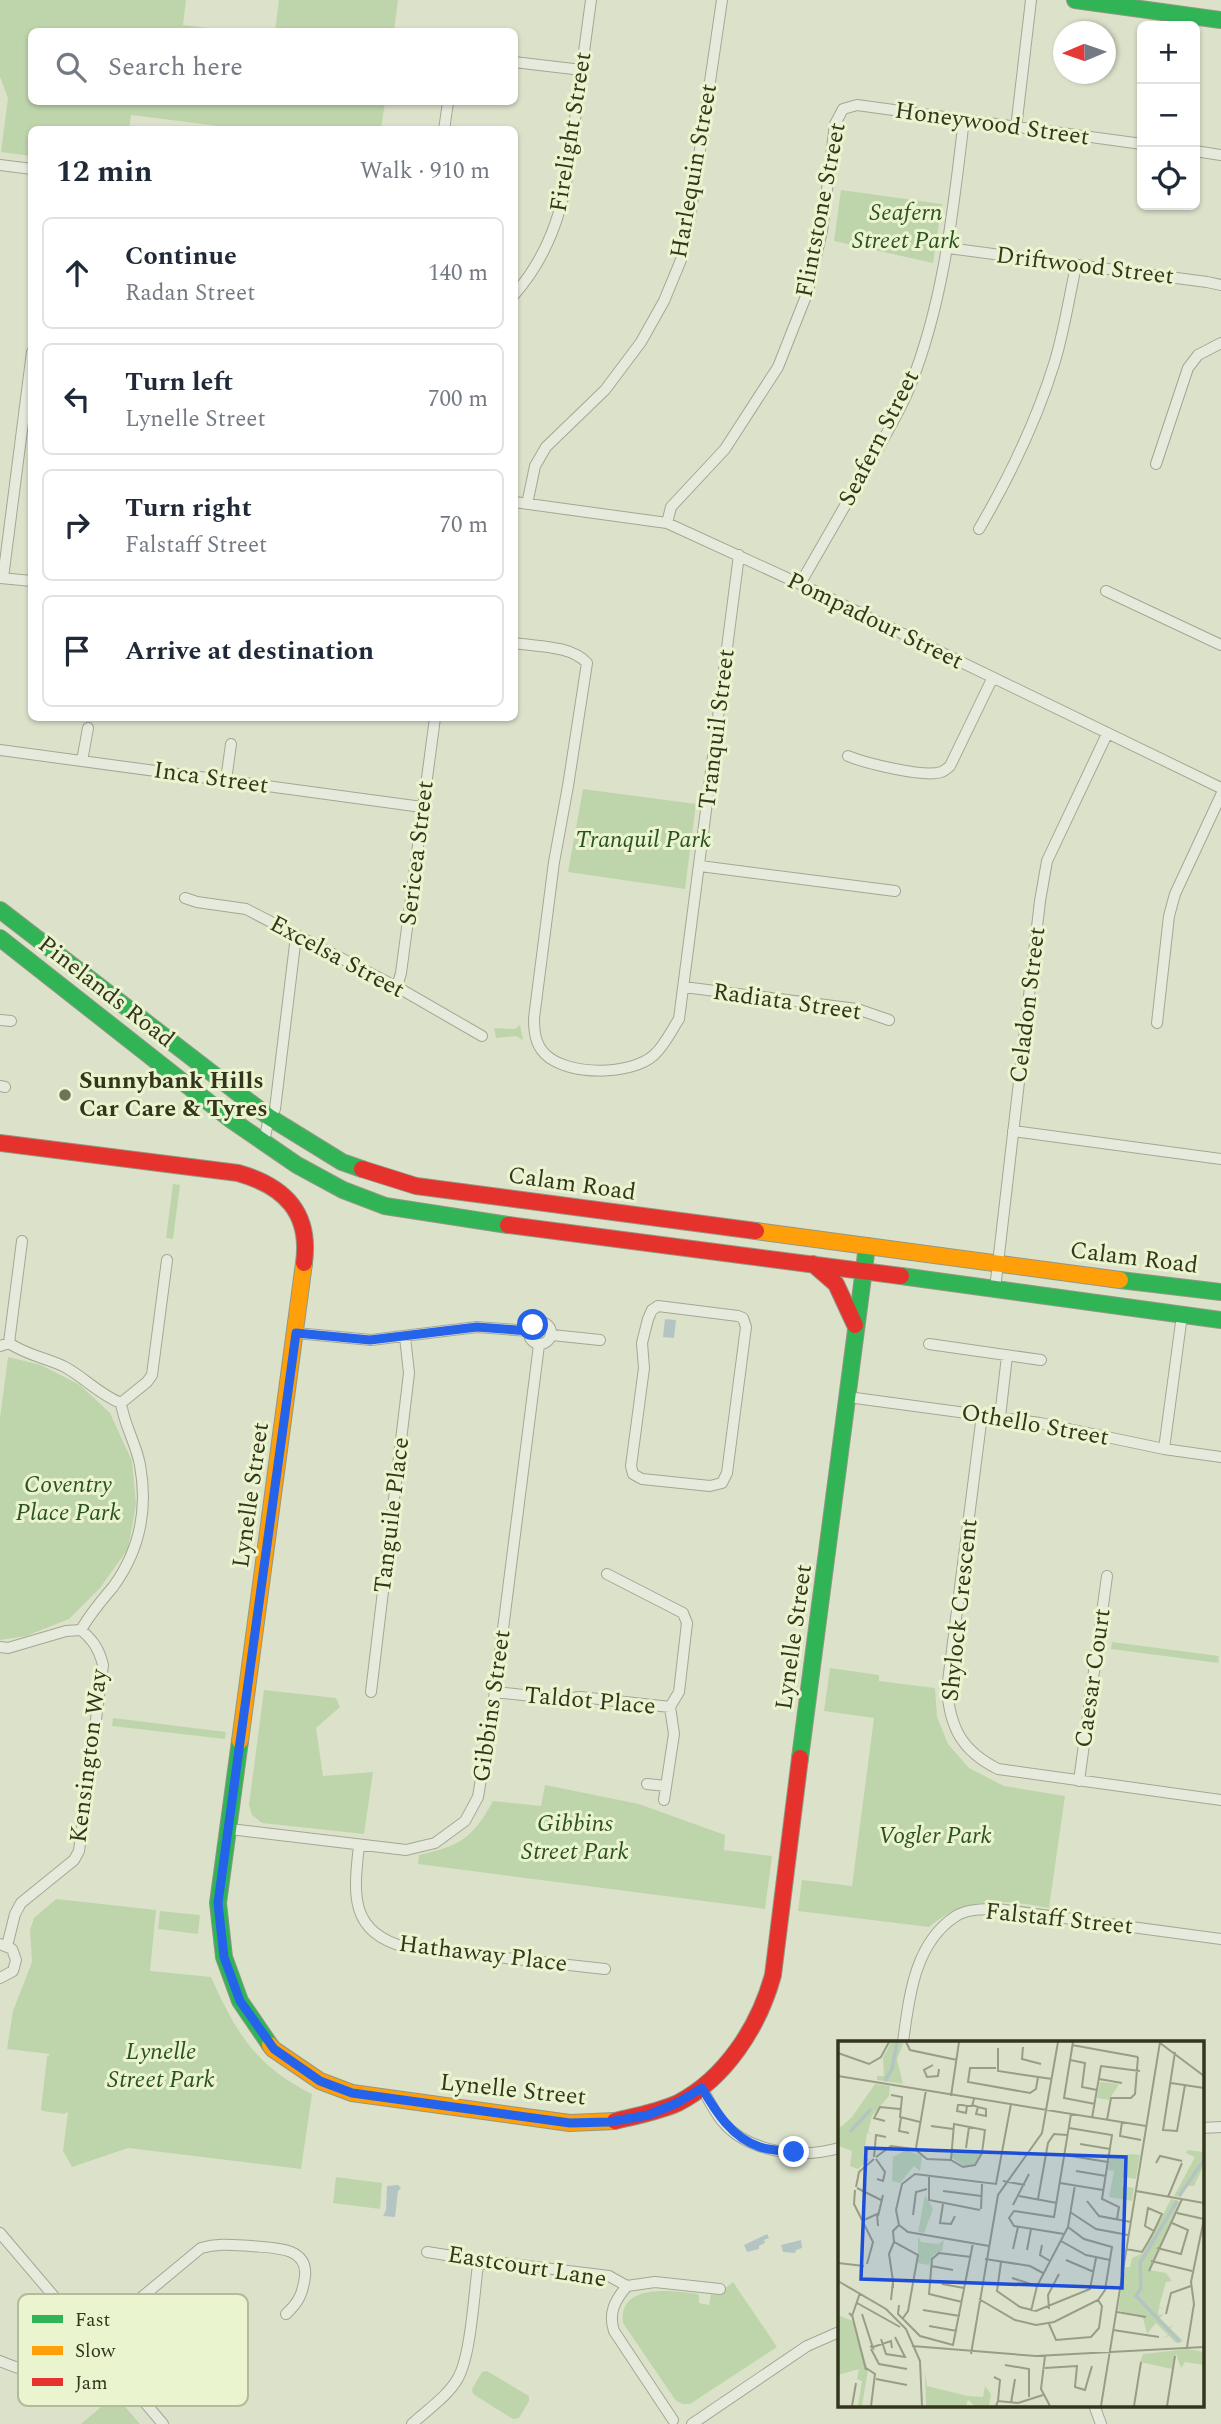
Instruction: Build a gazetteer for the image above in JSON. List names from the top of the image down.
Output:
{
  "streets": {
    "main road": ["Pinelands Road", "Calam Road", "Lynelle Street"],
    "street": [
      "Honeywood Street",
      "Firelight Street",
      "Harlequin Street",
      "Flintstone Street",
      "Driftwood Street",
      "Seafern Street",
      "Pompadour Street",
      "Tranquil Street",
      "Inca Street",
      "Sericea Street",
      "Excelsa Street",
      "Radiata Street",
      "Celadon Street",
      "Othello Street",
      "Tanguile Place",
      "Shylock Crescent",
      "Caesar Court",
      "Taldot Place",
      "Gibbins Street",
      "Kensington Way",
      "Falstaff Street",
      "Hathaway Place",
      "Eastcourt Lane"
    ]
  },
  "crossings": [
    ["Honeywood Street", "Flintstone Street"],
    ["Honeywood Street", "Seafern Street"],
    ["Harlequin Street", "Pompadour Street"],
    ["Flintstone Street", "Pompadour Street"],
    ["Driftwood Street", "Seafern Street"],
    ["Seafern Street", "Pompadour Street"],
    ["Pompadour Street", "Tranquil Street"],
    ["Pompadour Street", "Celadon Street"],
    ["Tranquil Street", "Radiata Street"],
    ["Inca Street", "Sericea Street"],
    ["Sericea Street", "Excelsa Street"],
    ["Pinelands Road", "Calam Road"],
    ["Celadon Street", "Calam Road"],
    ["Calam Road", "Lynelle Street"],
    ["Othello Street", "Lynelle Street"],
    ["Othello Street", "Shylock Crescent"],
    ["Lynelle Street", "Gibbins Street"],
    ["Shylock Crescent", "Caesar Court"],
    ["Taldot Place", "Gibbins Street"],
    ["Gibbins Street", "Hathaway Place"]
  ],
  "parks": [
    "Seafern Street Park",
    "Tranquil Park",
    "Coventry Place Park",
    "Gibbins Street Park",
    "Vogler Park",
    "Lynelle Street Park"
  ],
  "places": ["Sunnybank Hills Car Care & Tyres"],
  "legend": ["Fast", "Slow", "Jam"],
  "north": "left",
  "page": {
    "map_buttons": ["+", "−"],
    "search": "Search here",
    "heading": ["12 min", "Walk · 910 m"],
    "list": [
      ["Continue", "Radan Street", "140 m"],
      ["Turn left", "Lynelle Street", "700 m"],
      ["Turn right", "Falstaff Street", "70 m"],
      "Arrive at destination"
    ]
  }
}
